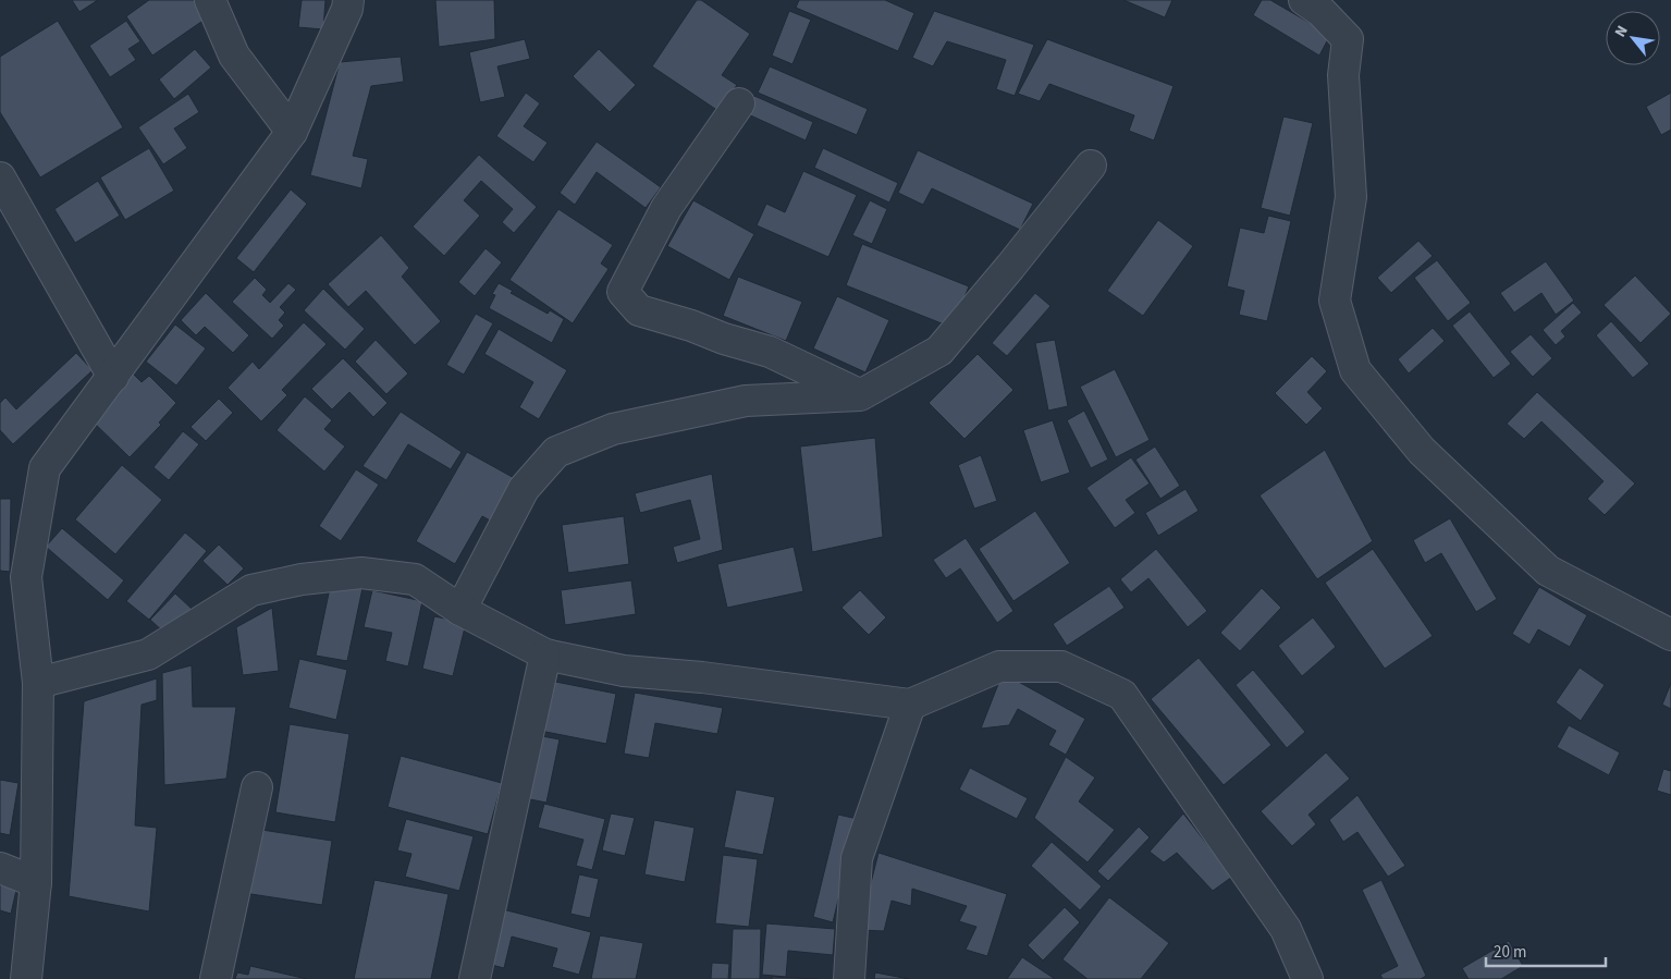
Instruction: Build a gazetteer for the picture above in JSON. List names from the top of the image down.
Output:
{
  "scale_bar": "20 m",
  "north": "top left"
}
